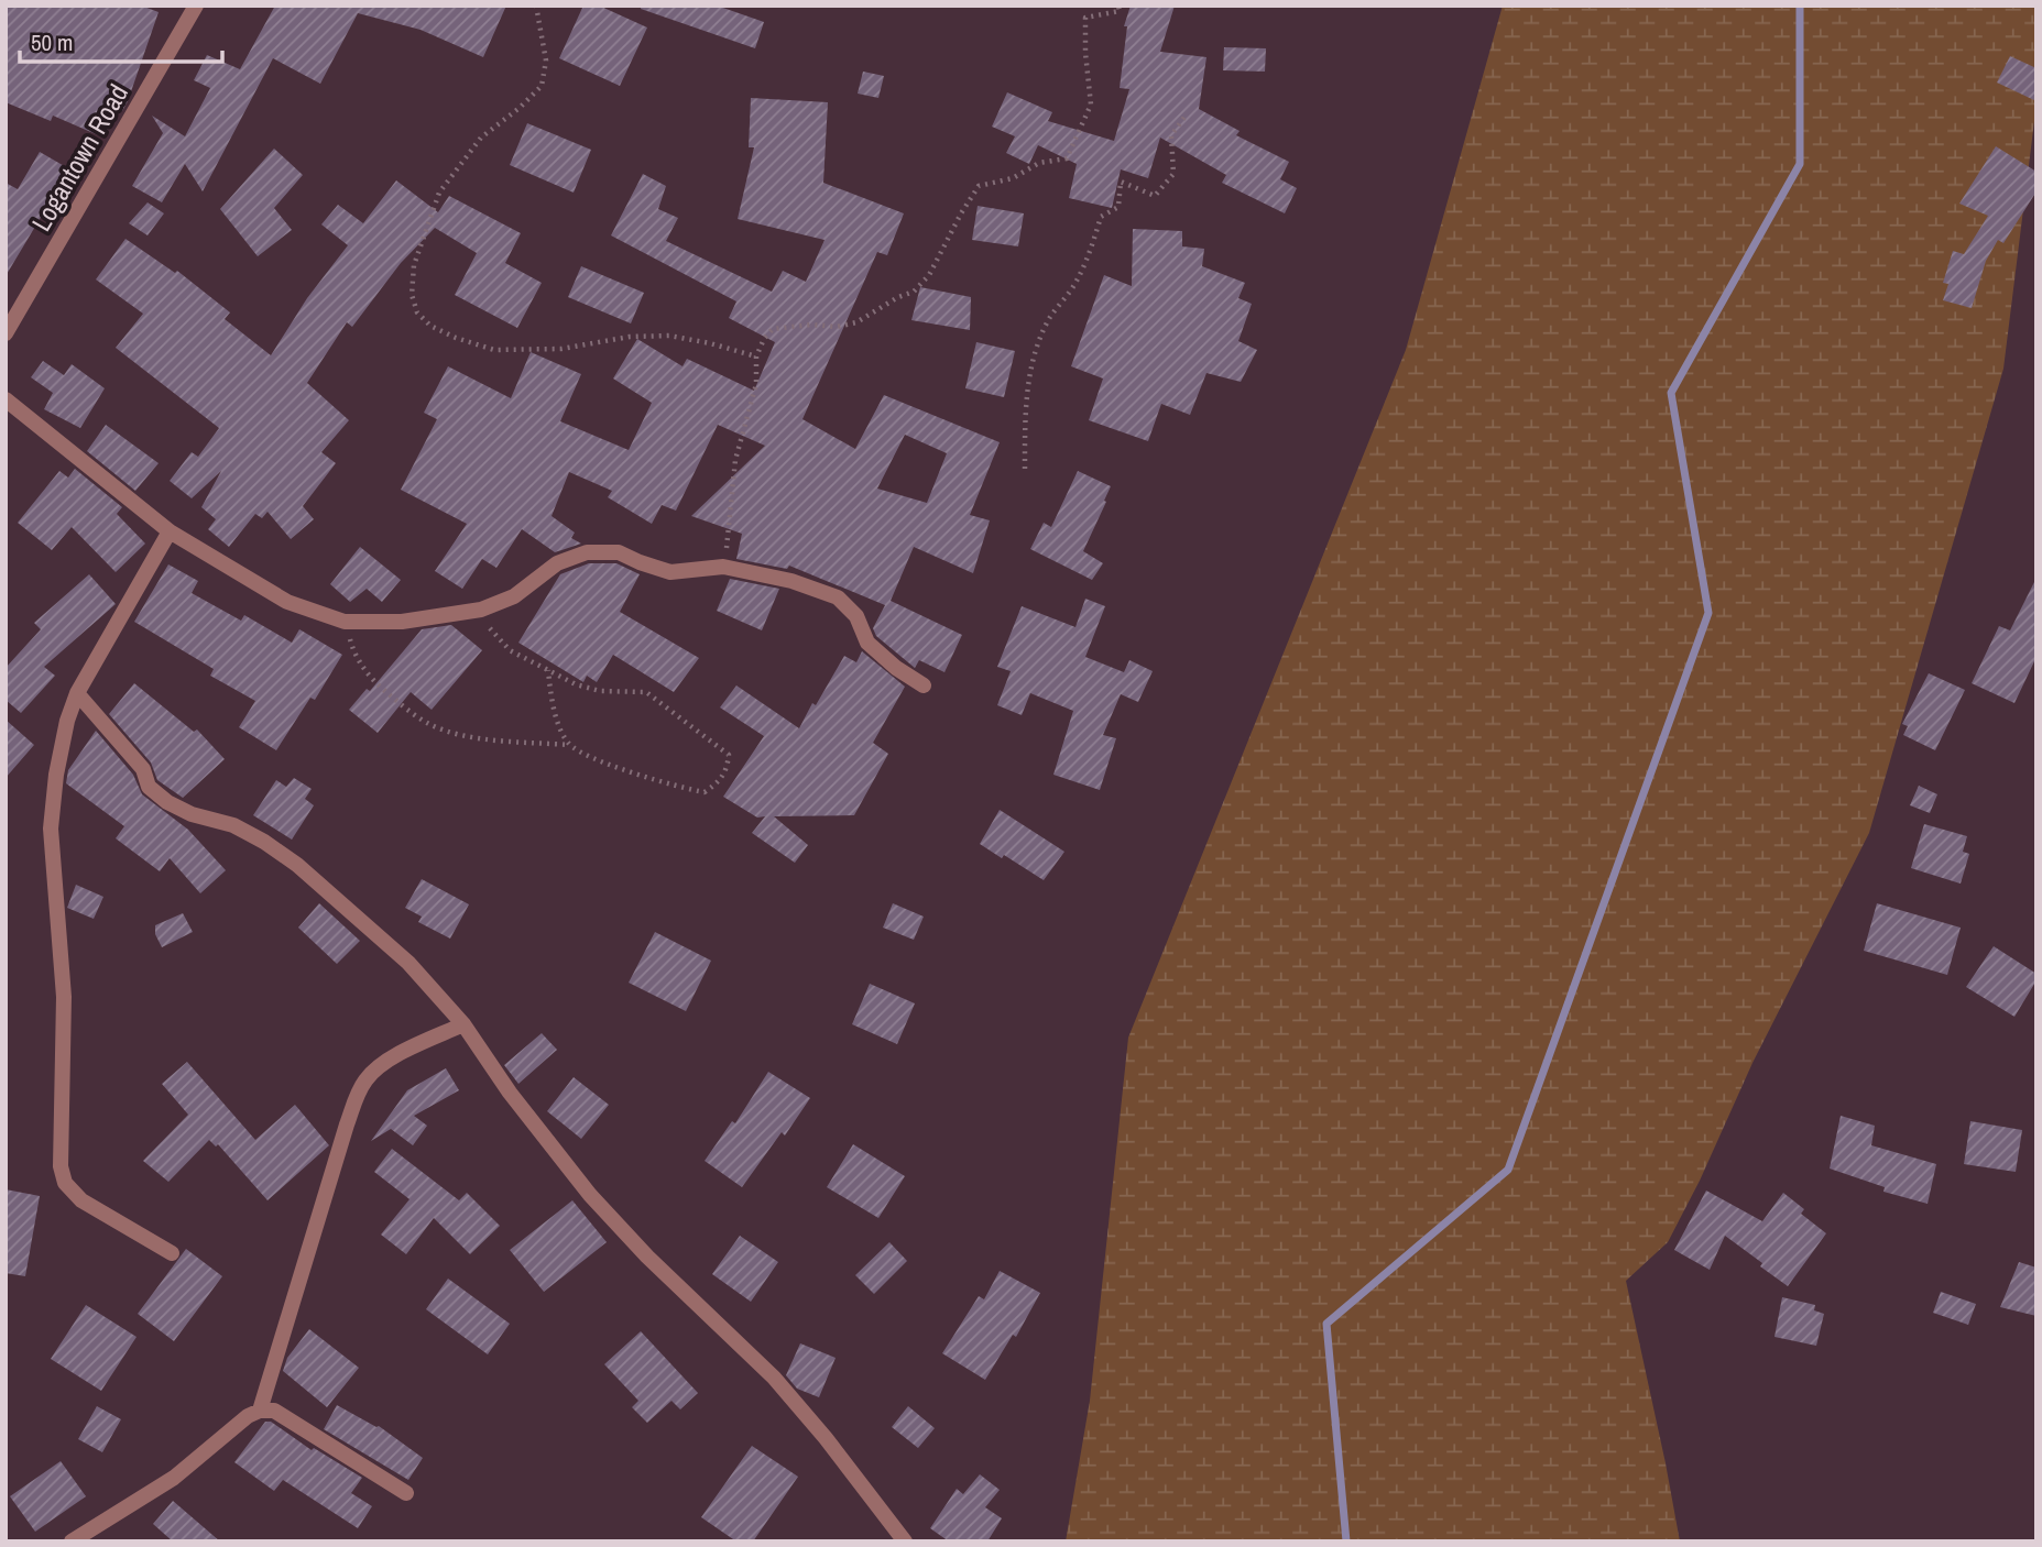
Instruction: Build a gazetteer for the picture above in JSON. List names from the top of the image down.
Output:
{
  "streets": {
    "street": ["Logantown Road"]
  },
  "scale_bar": "50 m"
}
